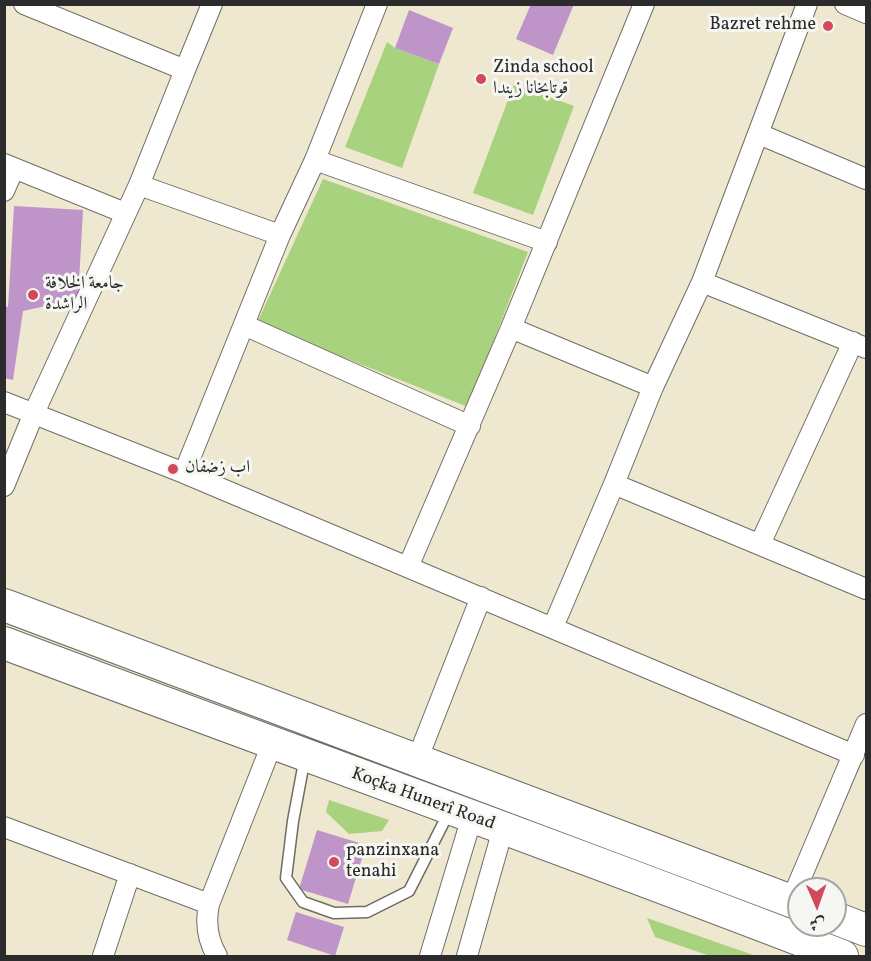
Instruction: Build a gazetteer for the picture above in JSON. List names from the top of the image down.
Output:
{
  "streets": {
    "main road": ["Koçka Hunerî Road"]
  },
  "places": [
    "Bazret rehme",
    "Zinda school قوتابخانا زیندا",
    "جامعة الخلافة الراشدة",
    "اب زضفان",
    "panzinxana tenahi"
  ],
  "north": "bottom"
}
